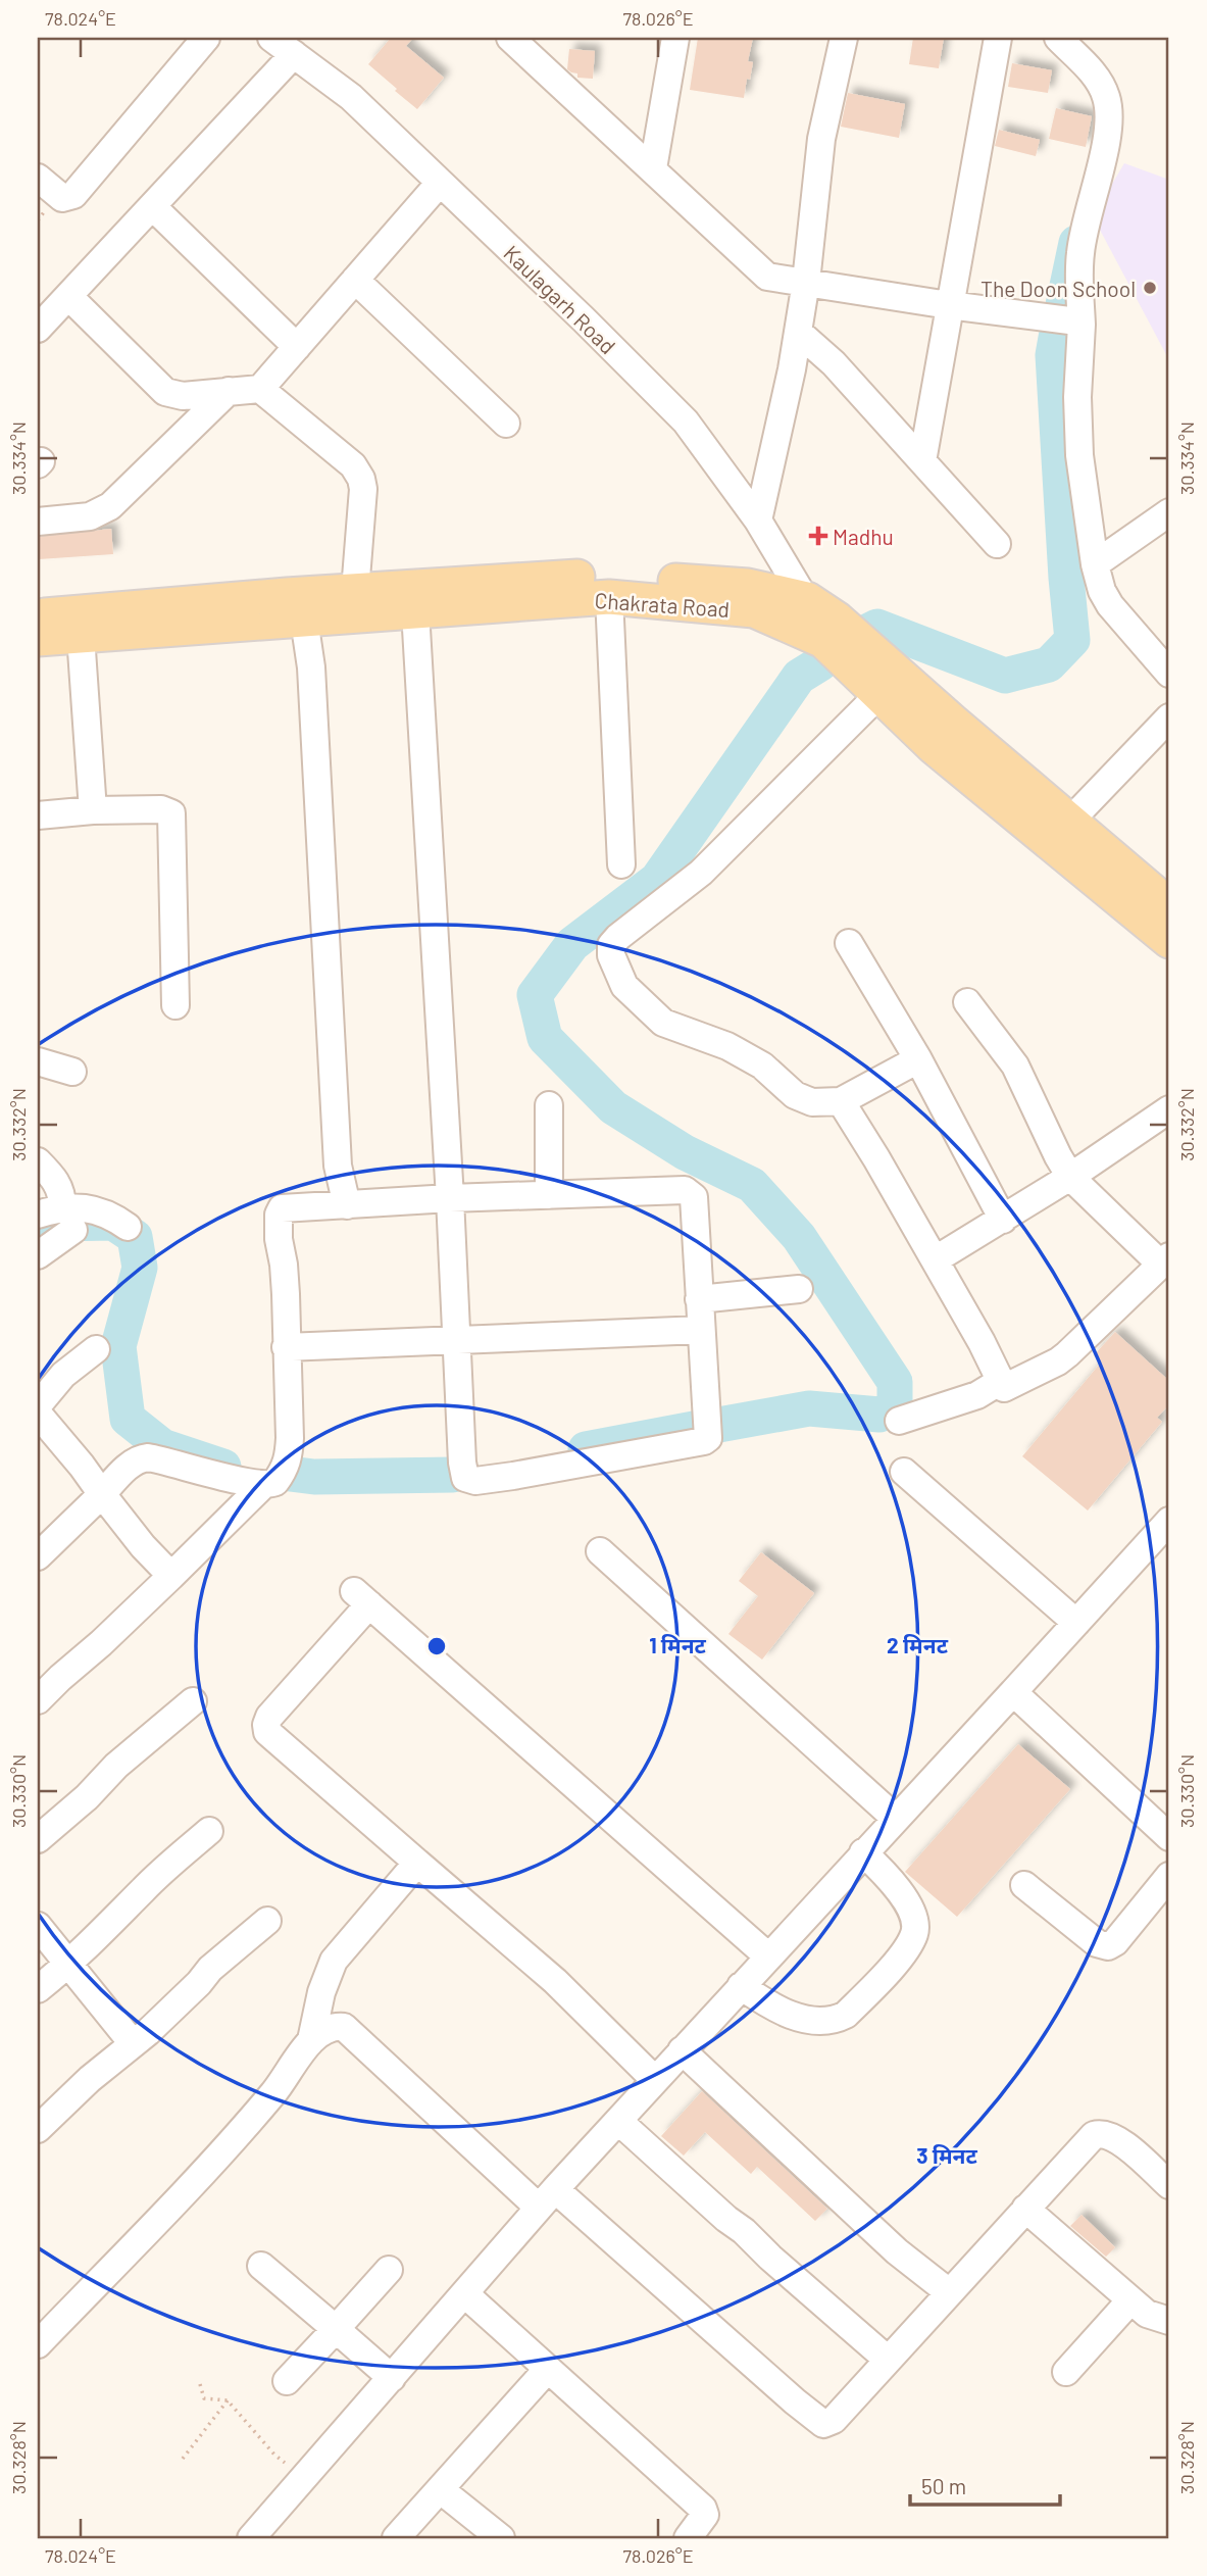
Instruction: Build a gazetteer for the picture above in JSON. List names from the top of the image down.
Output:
{
  "streets": {
    "main road": ["Chakrata Road"],
    "street": ["Kaulagarh Road"]
  },
  "crossings": [
    ["Kaulagarh Road", "Chakrata Road"]
  ],
  "places": {
    "other": ["The Doon School"],
    "health": ["Madhu"]
  },
  "scale_bar": "50 m",
  "coordinates": [
    "78.024°E",
    "78.026°E",
    "30.334°N",
    "30.332°N",
    "30.330°N",
    "30.328°N"
  ],
  "rings": ["1 मिनट", "2 मिनट", "3 मिनट"]
}
